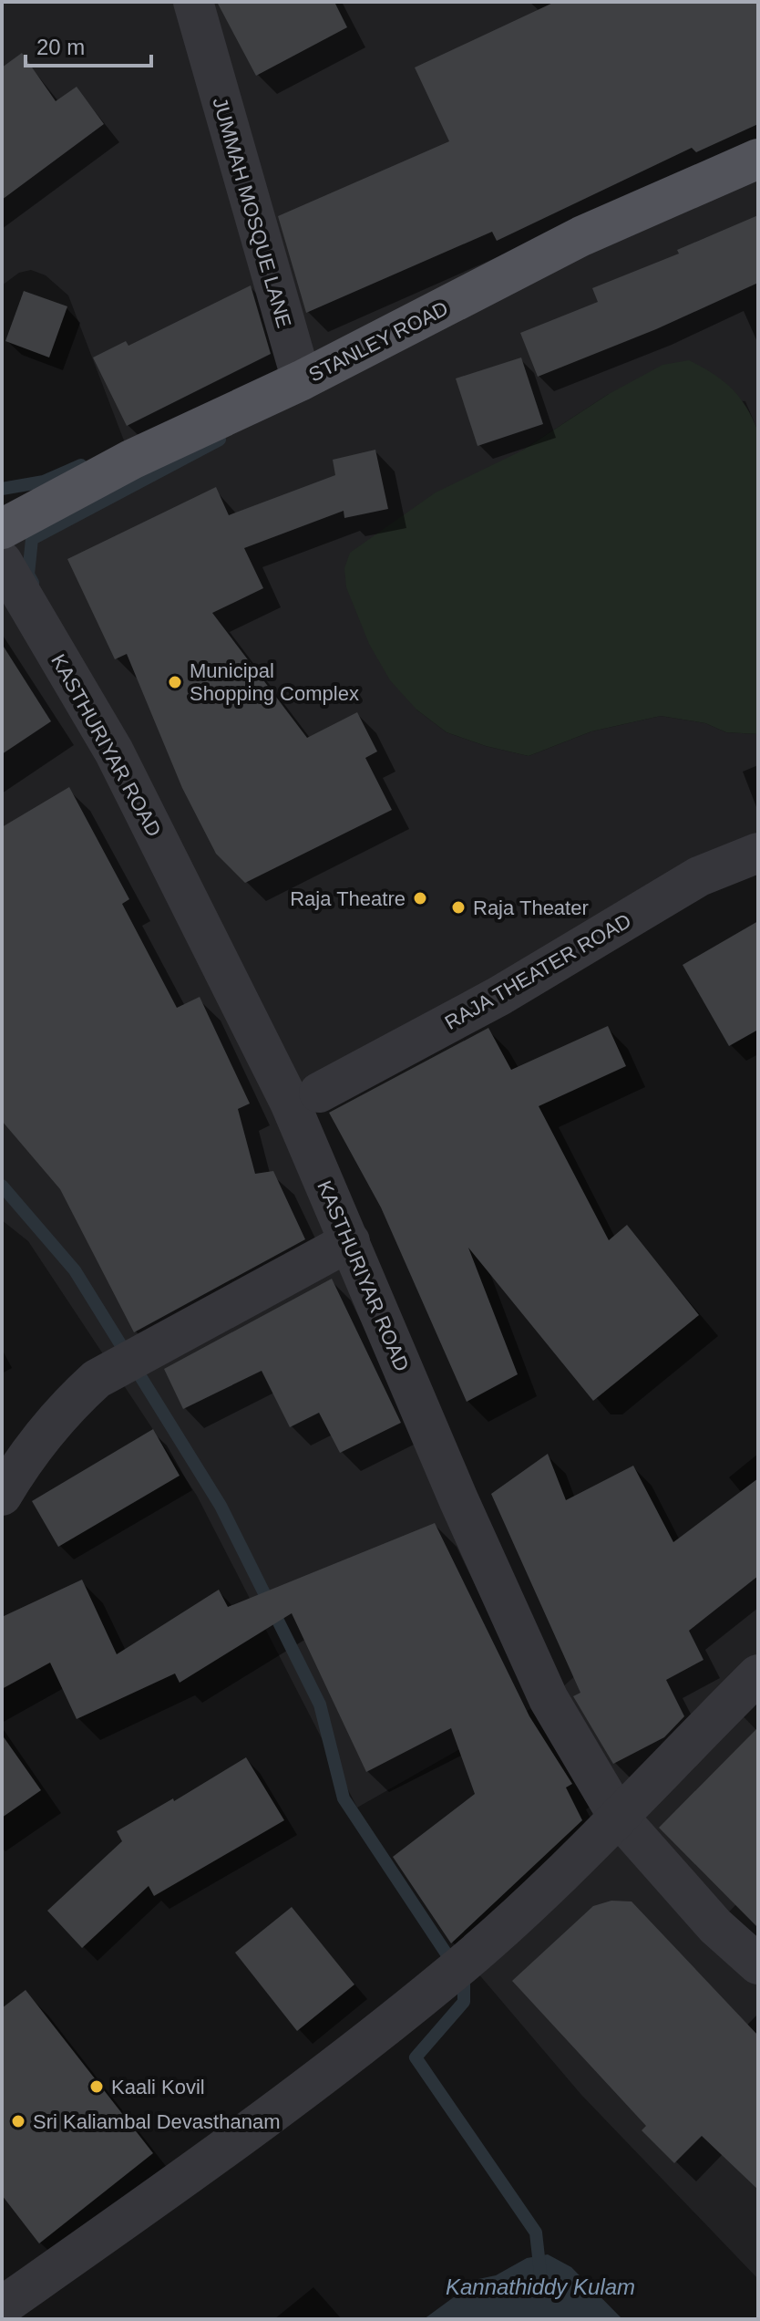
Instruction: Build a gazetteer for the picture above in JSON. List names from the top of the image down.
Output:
{
  "streets": {
    "main road": ["STANLEY ROAD"],
    "street": ["JUMMAH MOSQUE LANE", "KASTHURIYAR ROAD", "RAJA THEATER ROAD"]
  },
  "crossings": [
    ["JUMMAH MOSQUE LANE", "STANLEY ROAD"]
  ],
  "water": ["Kannathiddy Kulam"],
  "places": [
    "Municipal Shopping Complex",
    "Raja Theatre",
    "Raja Theater",
    "Kaali Kovil",
    "Sri Kaliambal Devasthanam"
  ],
  "scale_bar": "20 m"
}
